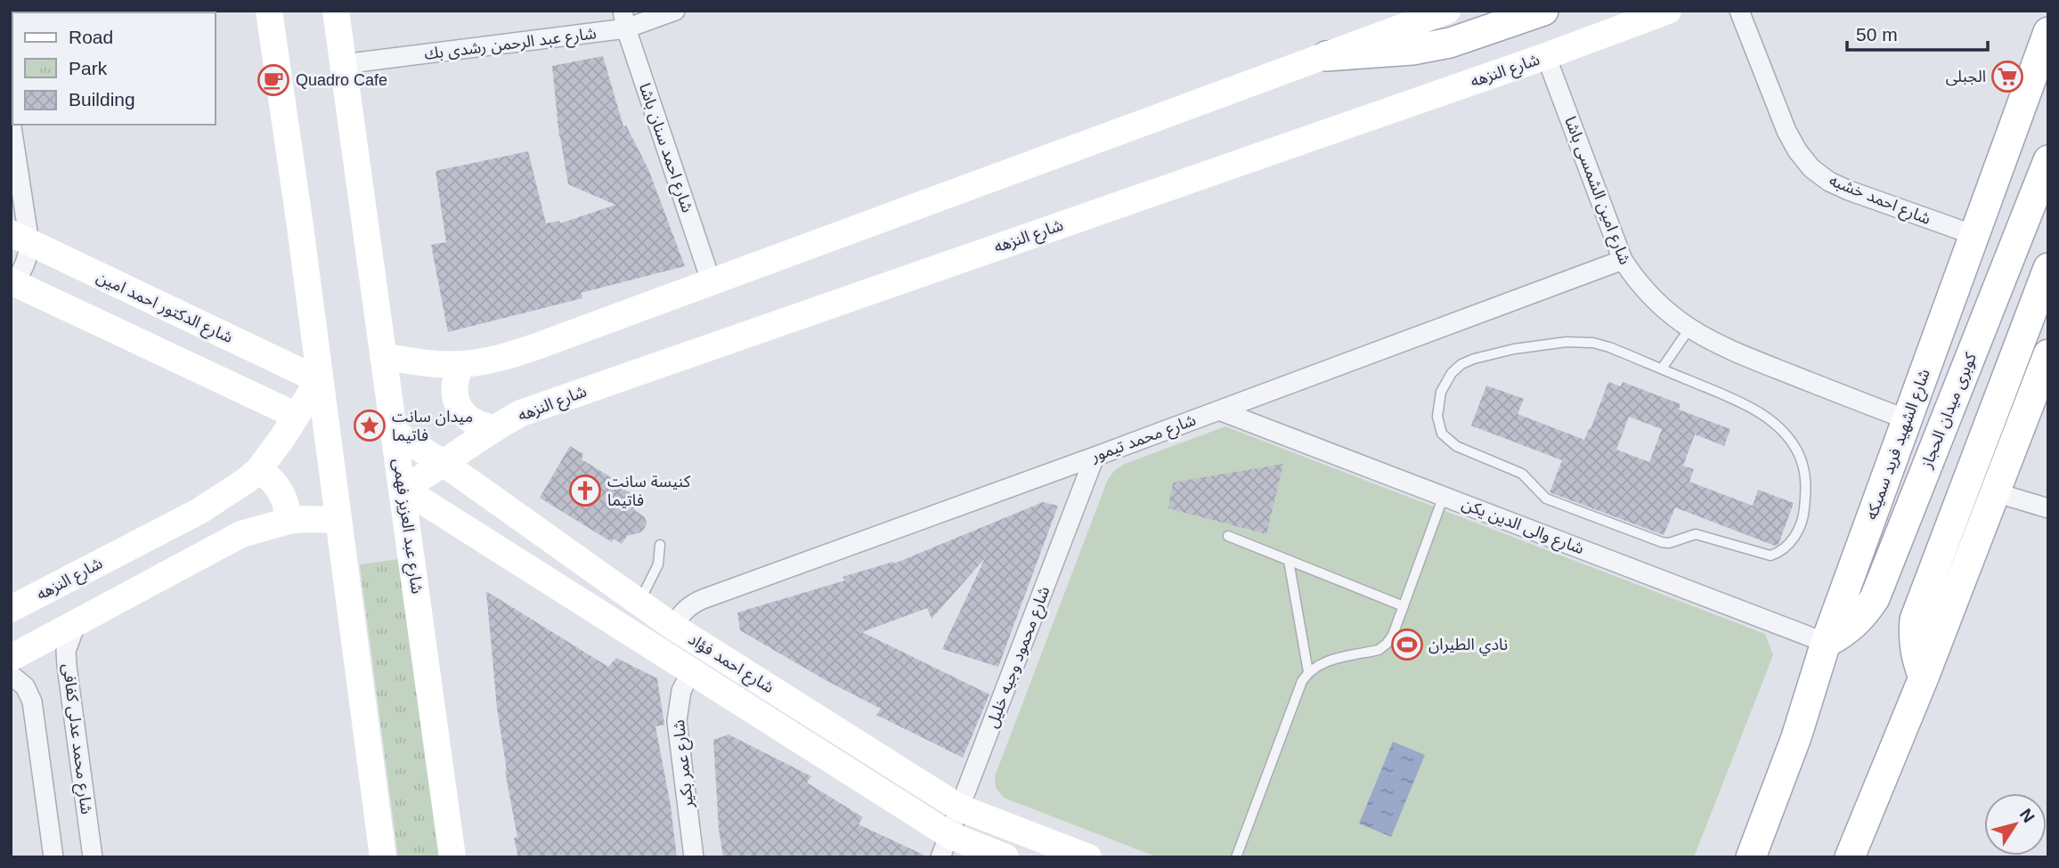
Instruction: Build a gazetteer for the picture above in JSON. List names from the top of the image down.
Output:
{
  "streets": {
    "main road": [
      "شارع النزهه",
      "شارع الدكتور احمد امين",
      "كوبرى ميدان الحجاز",
      "شارع الشهيد فريد سميكه",
      "شارع عبد العزيز فهمى",
      "شارع احمد فؤاد"
    ],
    "street": [
      "شارع عبد الرحمن رشدى بك",
      "شارع احمد سنان باشا",
      "شارع امين الشمسى باشا",
      "شارع احمد خشبه",
      "شارع محمد تيمور",
      "شارع والى الدين يكن",
      "شارع محمود وجيه خليل",
      "شارع محمد عدلى كفافى",
      "شارع عمر بكير"
    ]
  },
  "crossings": [
    ["شارع عبد الرحمن رشدى بك", "شارع احمد سنان باشا"],
    ["شارع عبد الرحمن رشدى بك", "شارع عبد العزيز فهمى"],
    ["شارع النزهه", "شارع امين الشمسى باشا"],
    ["شارع النزهه", "شارع الدكتور احمد امين"],
    ["شارع النزهه", "شارع عبد العزيز فهمى"],
    ["شارع النزهه", "شارع احمد فؤاد"],
    ["شارع امين الشمسى باشا", "شارع محمد تيمور"],
    ["شارع امين الشمسى باشا", "شارع الشهيد فريد سميكه"],
    ["شارع احمد خشبه", "شارع الشهيد فريد سميكه"],
    ["كوبرى ميدان الحجاز", "شارع الشهيد فريد سميكه"],
    ["كوبرى ميدان الحجاز", "شارع والى الدين يكن"],
    ["شارع محمد تيمور", "شارع والى الدين يكن"],
    ["شارع محمد تيمور", "شارع محمود وجيه خليل"],
    ["شارع محمد تيمور", "شارع احمد فؤاد"],
    ["شارع الشهيد فريد سميكه", "شارع والى الدين يكن"],
    ["شارع عبد العزيز فهمى", "شارع احمد فؤاد"],
    ["شارع محمود وجيه خليل", "شارع احمد فؤاد"],
    ["شارع احمد فؤاد", "شارع عمر بكير"]
  ],
  "places": {
    "supermarket": ["الجبلى"],
    "cafe": ["Quadro Cafe"],
    "place": ["ميدان سانت فاتيما"],
    "church": ["كنيسة سانت فاتيما"],
    "sports": ["نادي الطيران"]
  },
  "legend": ["Road", "Park", "Building"],
  "scale_bar": "50 m",
  "north": "top right"
}
